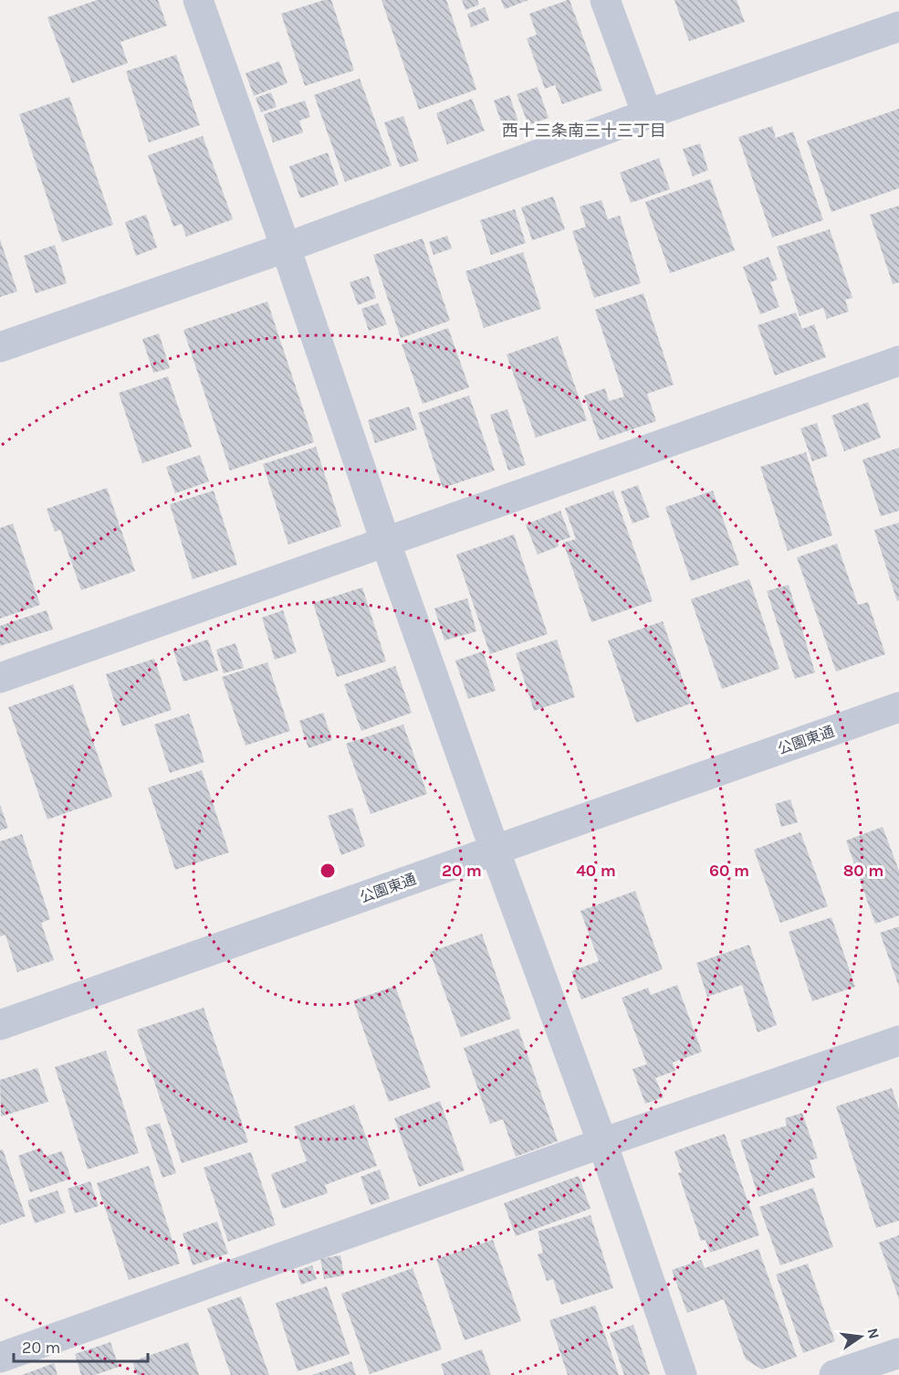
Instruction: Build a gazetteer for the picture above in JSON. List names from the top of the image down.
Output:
{
  "streets": {
    "street": ["公園東通"]
  },
  "districts": ["西十三条南三十三丁目"],
  "scale_bar": "20 m",
  "north": "right",
  "rings": [
    "20 m",
    "40 m",
    "60 m",
    "80 m"
  ]
}
